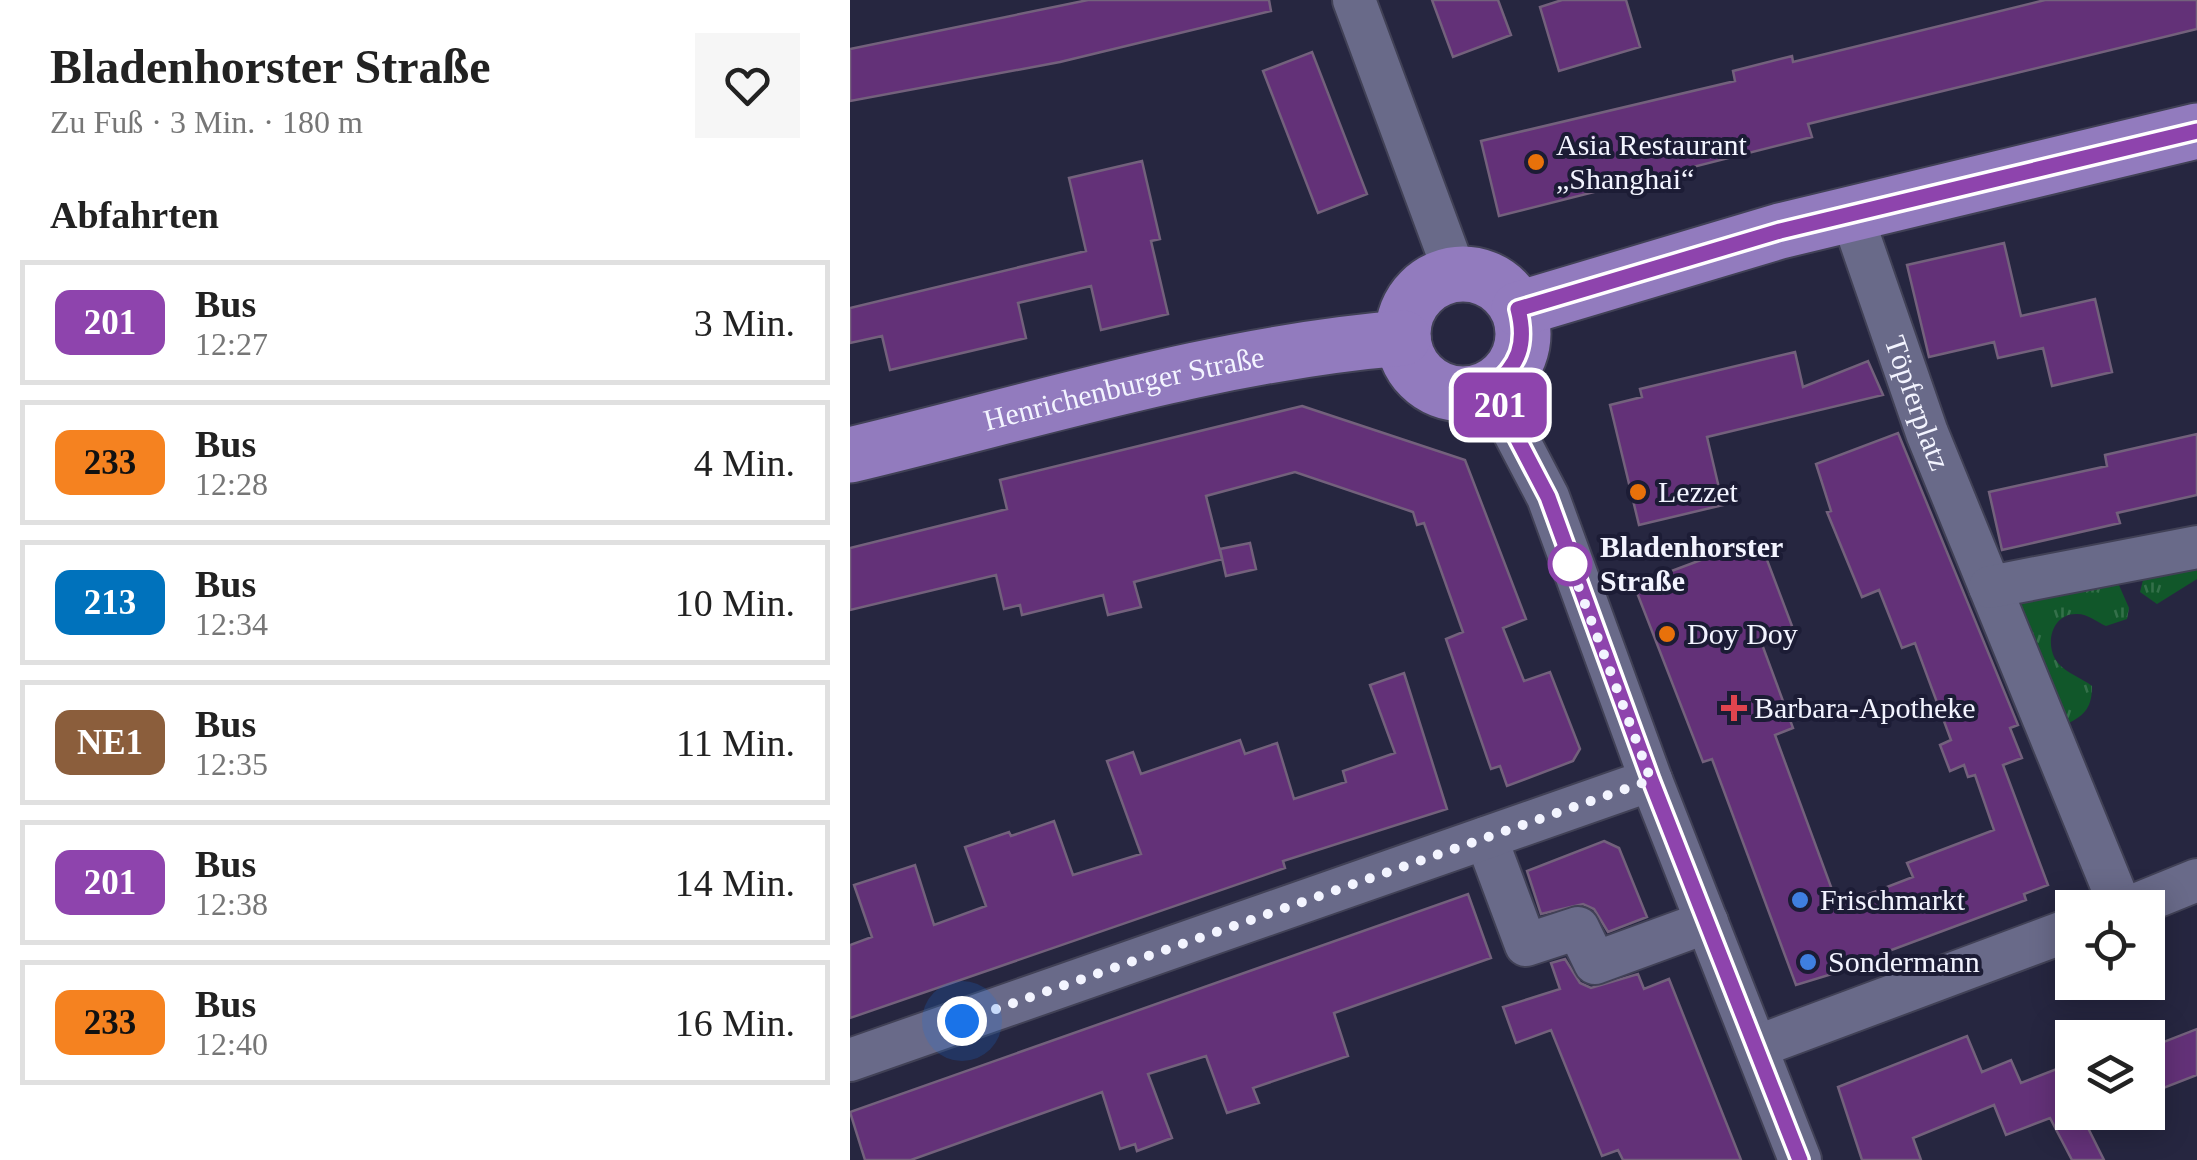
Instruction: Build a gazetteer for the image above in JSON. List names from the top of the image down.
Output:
{
  "streets": {
    "main road": ["Henrichenburger Straße"],
    "street": ["Töpferplatz"]
  },
  "places": {
    "other": [
      "Asia Restaurant „Shanghai“",
      "Lezzet",
      "Bladenhorster Straße",
      "Doy Doy",
      "Frischmarkt",
      "Sondermann"
    ],
    "health": ["Barbara-Apotheke"]
  },
  "lines": ["bus line 201"],
  "page": {
    "heading": [
      ["Bladenhorster Straße", "Zu Fuß · 3 Min. · 180 m"],
      "Abfahrten"
    ],
    "on_map": "201",
    "list": [
      {
        "mark": "201",
        "name": "Bus",
        "note": "12:27",
        "value": "3 Min."
      },
      {
        "mark": "233",
        "name": "Bus",
        "note": "12:28",
        "value": "4 Min."
      },
      {
        "mark": "213",
        "name": "Bus",
        "note": "12:34",
        "value": "10 Min."
      },
      {
        "mark": "NE1",
        "name": "Bus",
        "note": "12:35",
        "value": "11 Min."
      },
      {
        "mark": "201",
        "name": "Bus",
        "note": "12:38",
        "value": "14 Min."
      },
      {
        "mark": "233",
        "name": "Bus",
        "note": "12:40",
        "value": "16 Min."
      }
    ]
  }
}
